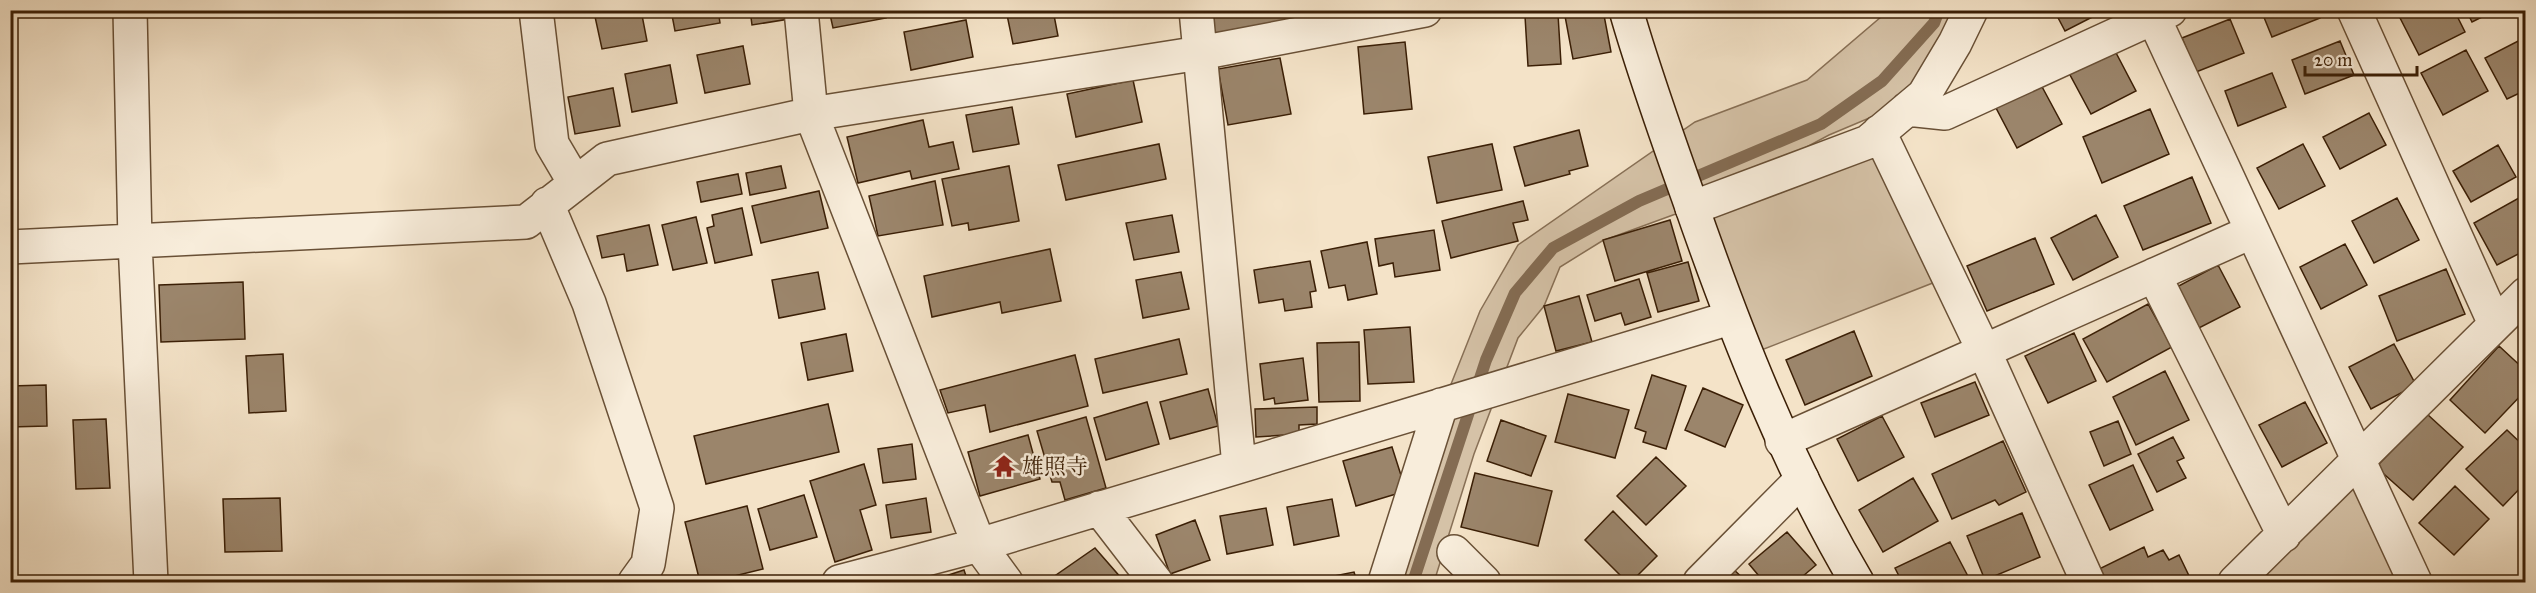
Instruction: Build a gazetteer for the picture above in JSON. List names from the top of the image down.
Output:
{
  "places": {
    "temple": ["雄照寺"]
  },
  "scale_bar": "20 m"
}
